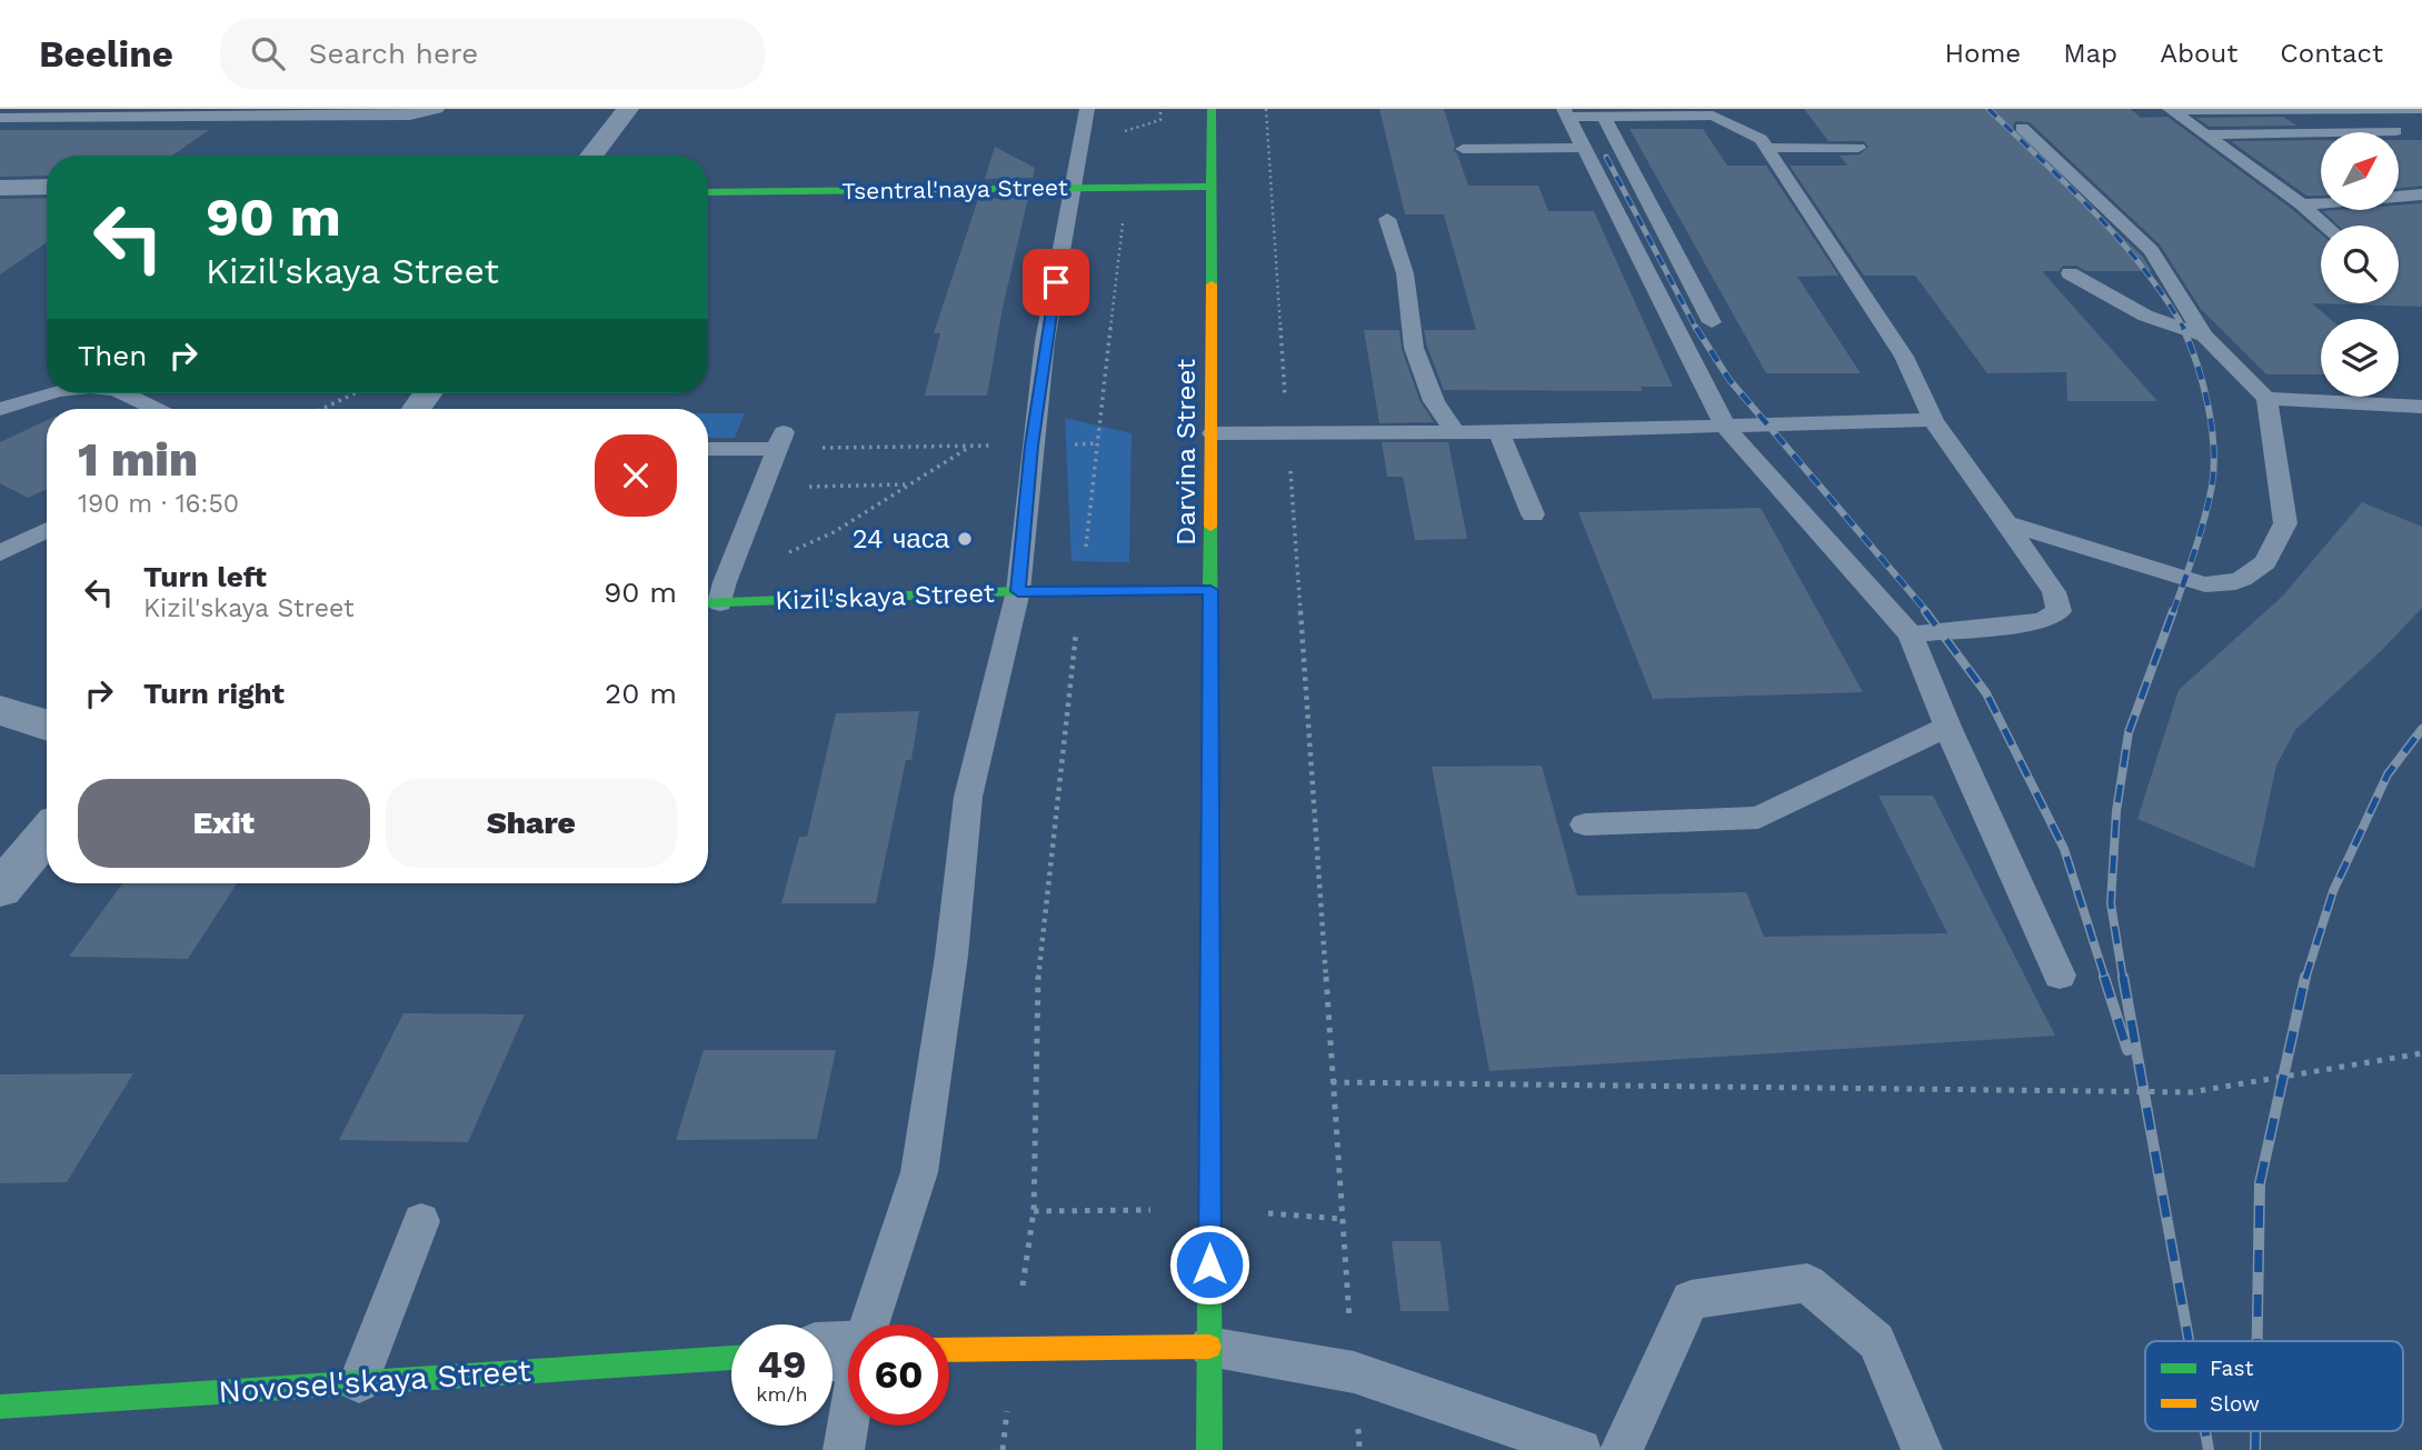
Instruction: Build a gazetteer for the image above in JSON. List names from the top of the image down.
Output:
{
  "streets": {
    "main road": [
      "Tsentral'naya Street",
      "Darvina Street",
      "Kizil'skaya Street",
      "Novosel'skaya Street"
    ]
  },
  "crossings": [
    ["Tsentral'naya Street", "Darvina Street"],
    ["Darvina Street", "Kizil'skaya Street"]
  ],
  "places": ["24 часа"],
  "legend": ["Fast", "Slow"],
  "north": "top right",
  "page": {
    "header": "Beeline",
    "search": "Search here",
    "nav": [
      "Home",
      "Map",
      "About",
      "Contact"
    ],
    "turn": ["90 m", "Kizil'skaya Street"],
    "then": "Then",
    "heading": ["1 min", "190 m · 16:50"],
    "list": [
      {
        "name": "Turn left",
        "note": "Kizil'skaya Street",
        "value": "90 m"
      },
      {
        "name": "Turn right",
        "value": "20 m"
      }
    ],
    "buttons": ["Exit", "Share"],
    "speed": "49 km/h",
    "limit": "60"
  }
}
